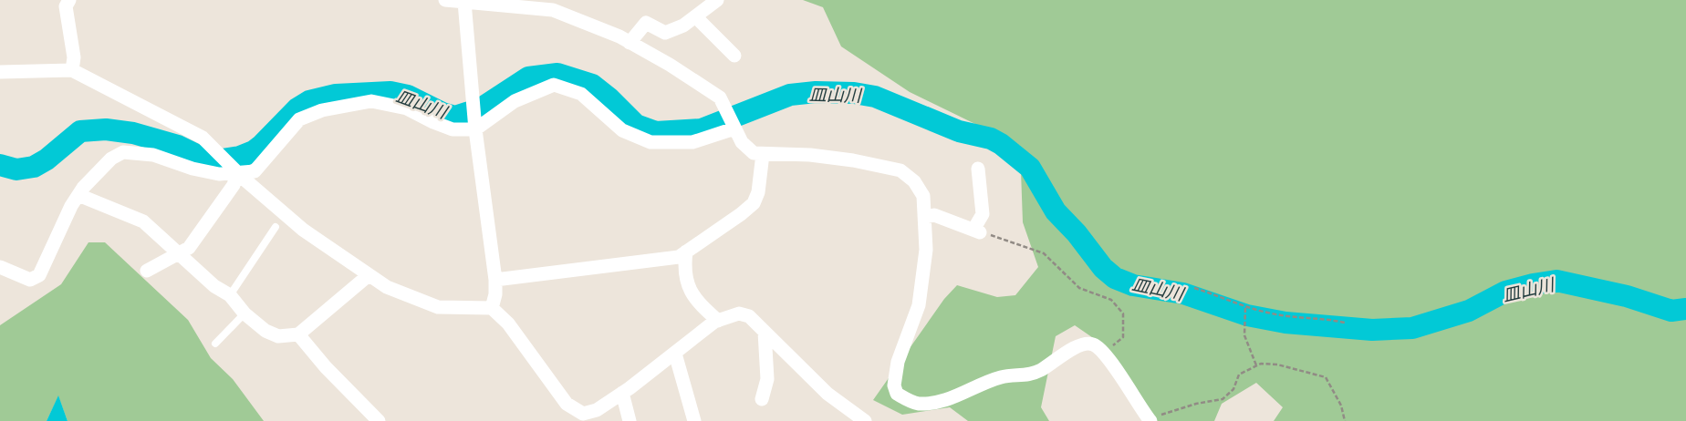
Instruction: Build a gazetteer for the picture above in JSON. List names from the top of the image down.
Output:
{
  "water": ["皿山川"]
}
